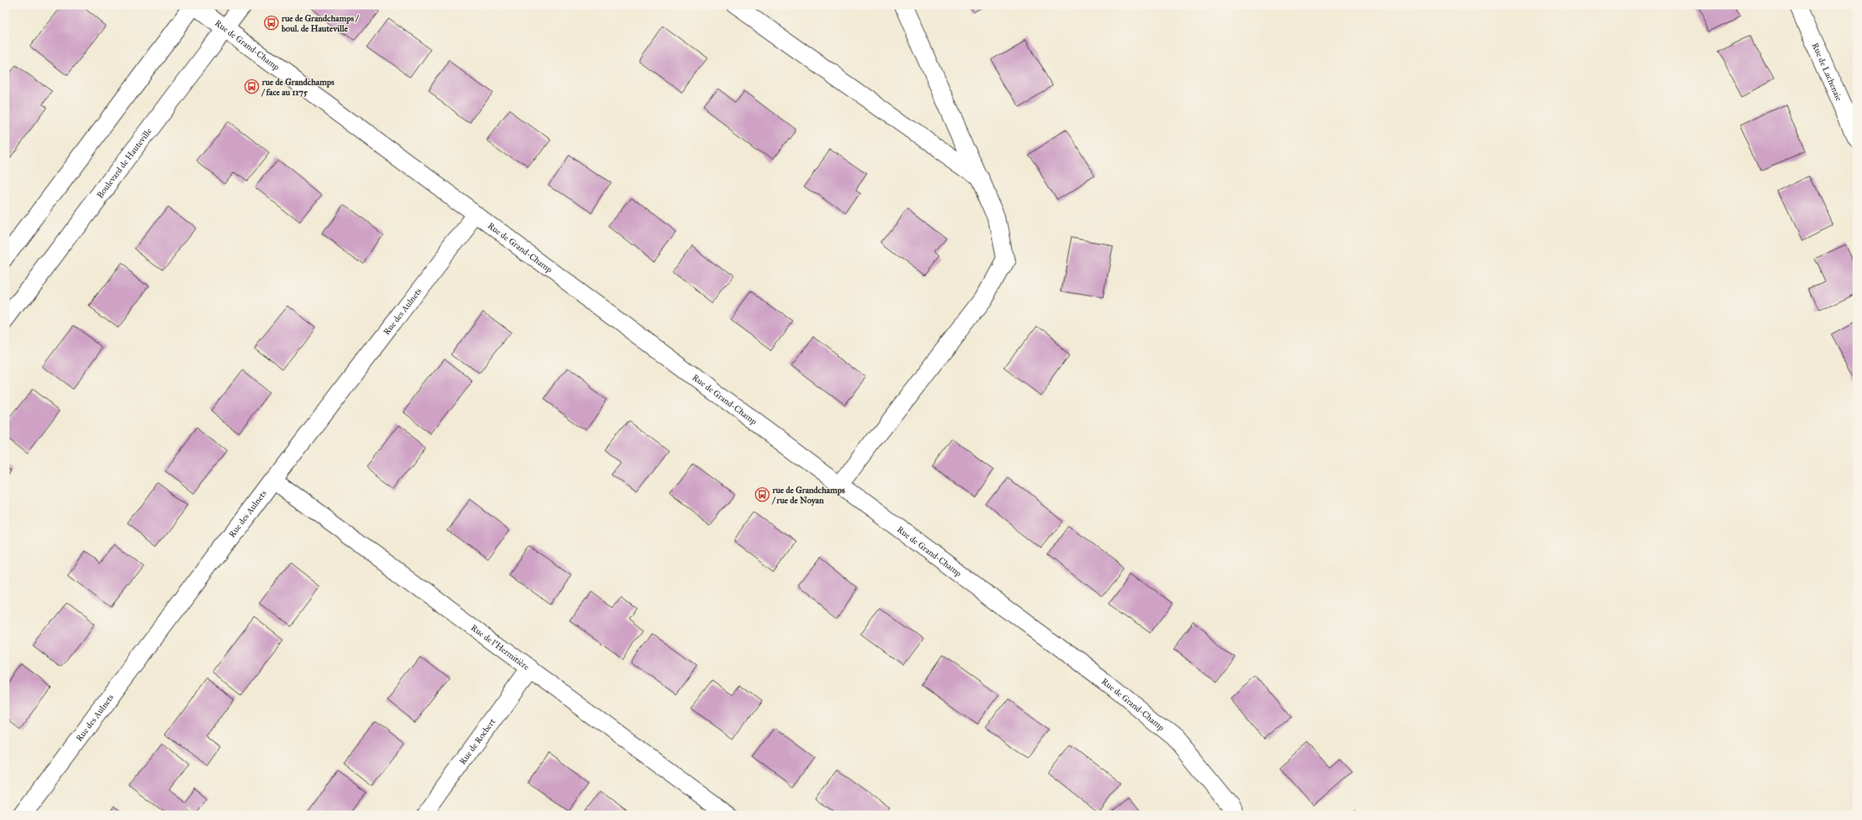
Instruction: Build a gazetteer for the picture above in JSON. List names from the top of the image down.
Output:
{
  "streets": {
    "street": [
      "Rue de Grand-Champ",
      "Rue de Lachenaie",
      "Boulevard de Hauteville",
      "Rue des Aulnets",
      "Rue de l'Hermitière",
      "Rue de Rocbert"
    ]
  },
  "crossings": [
    ["Rue de Grand-Champ", "Boulevard de Hauteville"],
    ["Rue de Grand-Champ", "Rue des Aulnets"],
    ["Rue des Aulnets", "Rue de l'Hermitière"],
    ["Rue de l'Hermitière", "Rue de Rocbert"]
  ],
  "places": {
    "bus stop": ["rue de Grandchamps / boul. de Hauteville", "rue de Grandchamps / face au 1175", "rue de Grandchamps / rue de Noyan"]
  }
}
